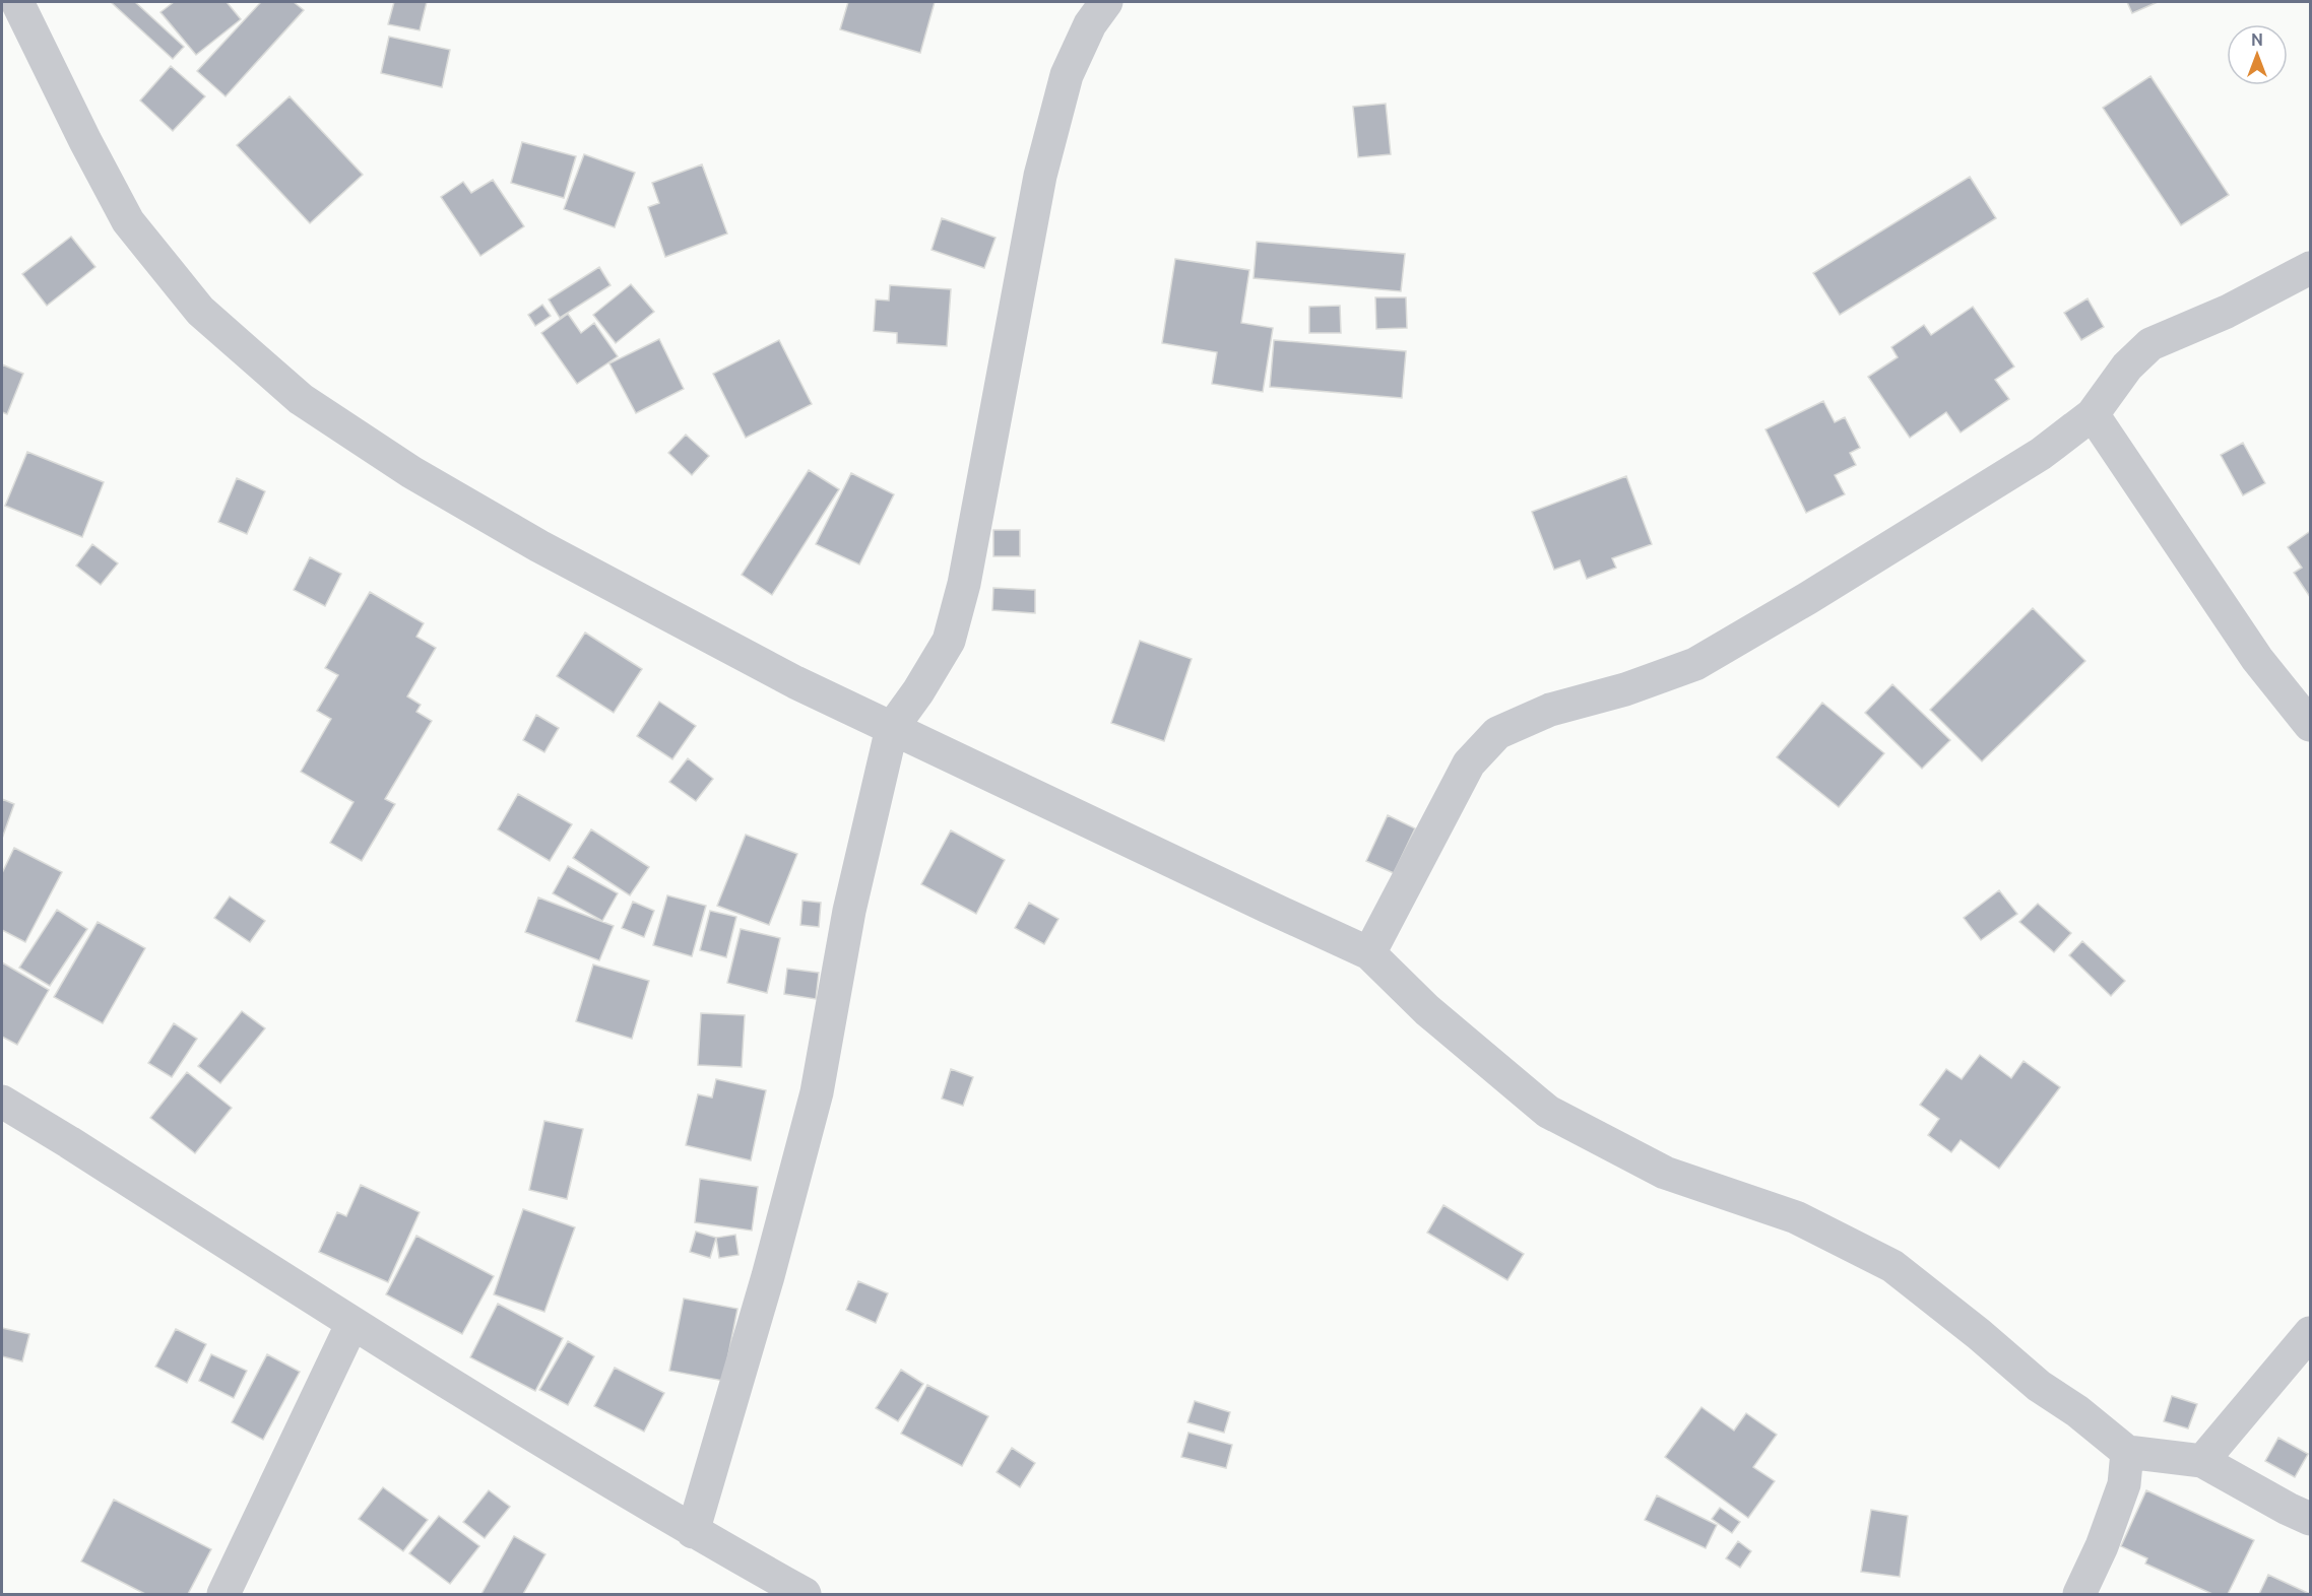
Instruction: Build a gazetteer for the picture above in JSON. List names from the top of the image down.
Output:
{
  "north": "top"
}
